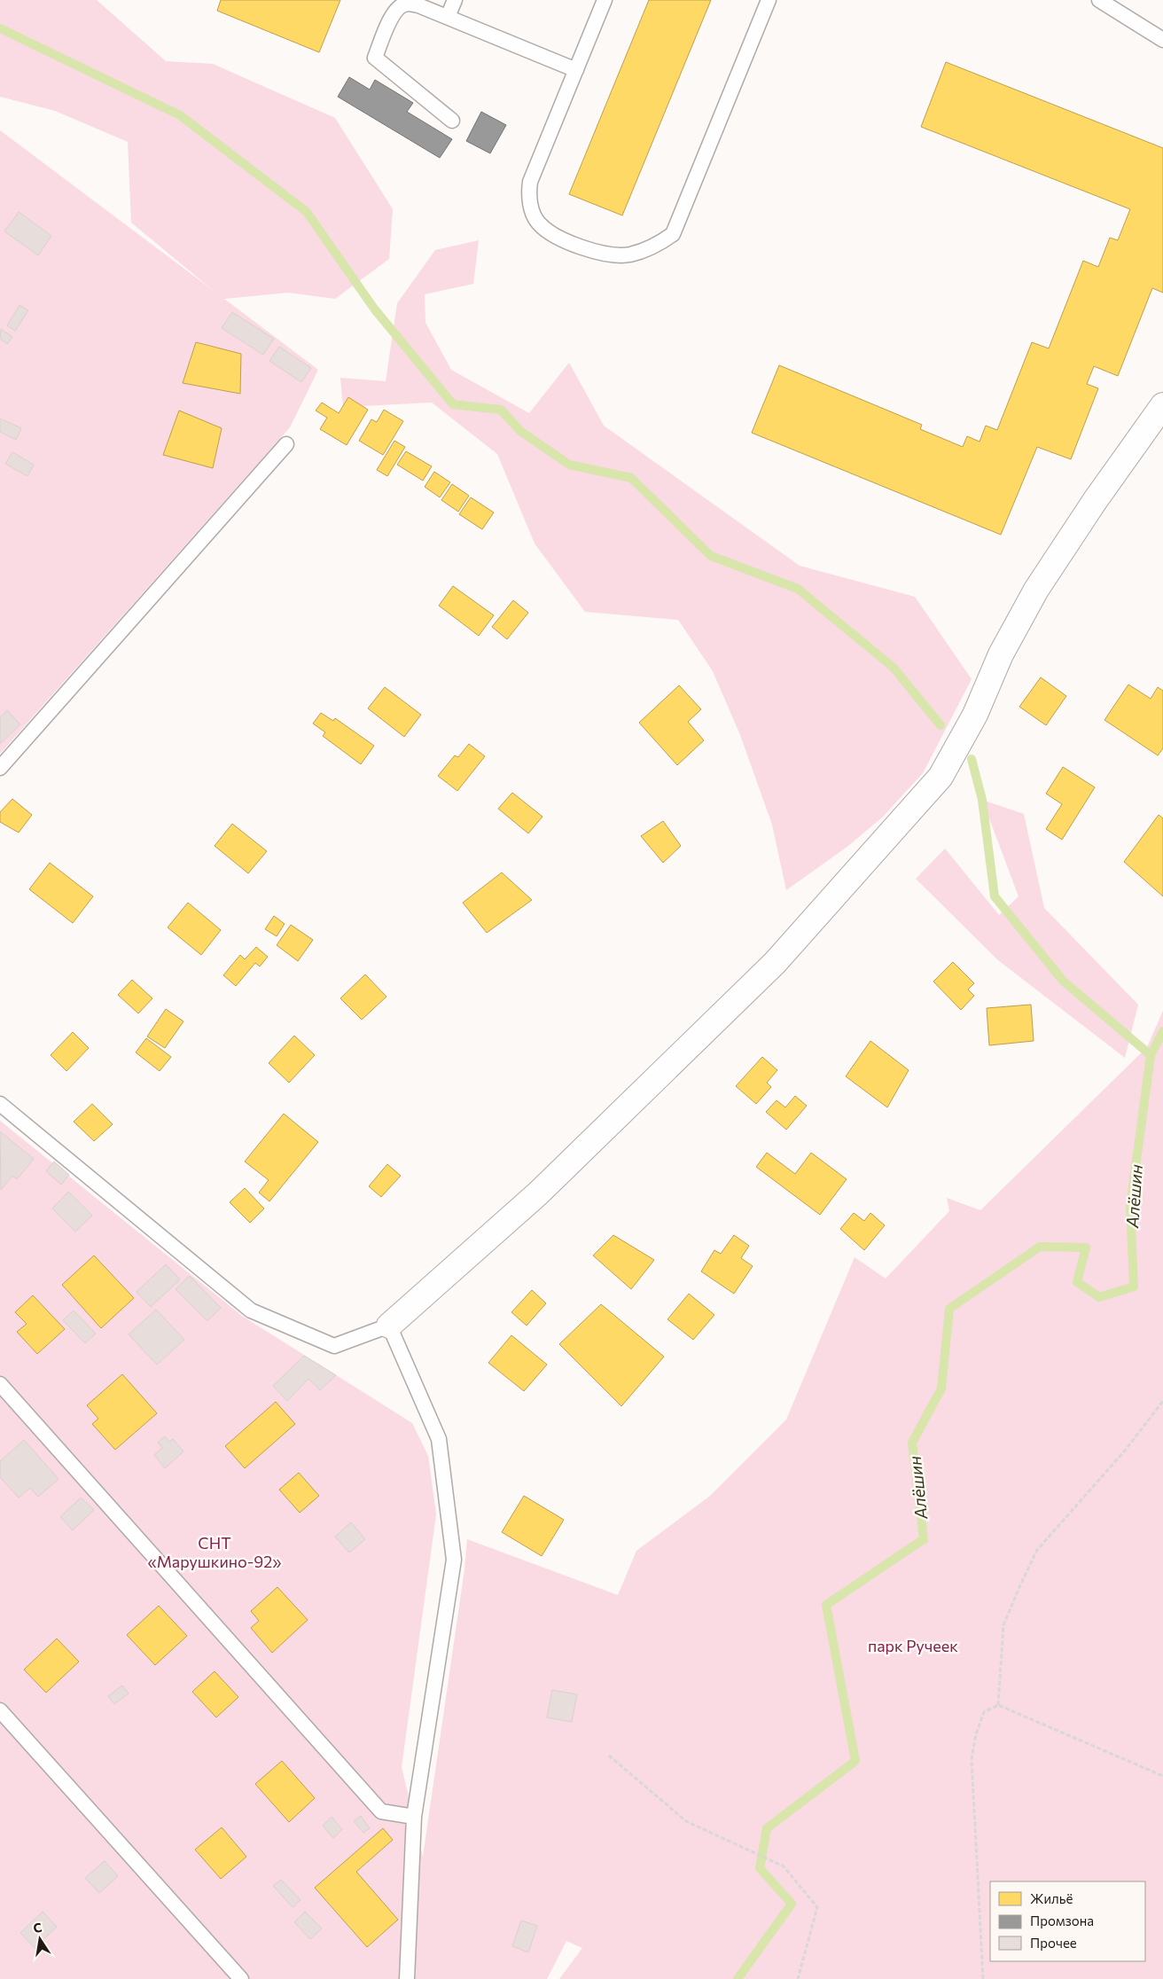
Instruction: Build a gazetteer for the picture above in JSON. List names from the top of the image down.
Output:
{
  "water": ["Алёшин"],
  "parks": ["СНТ «Марушкино-92»", "парк Ручеек"],
  "legend": ["Жильё", "Промзона", "Прочее"],
  "north": "top"
}
